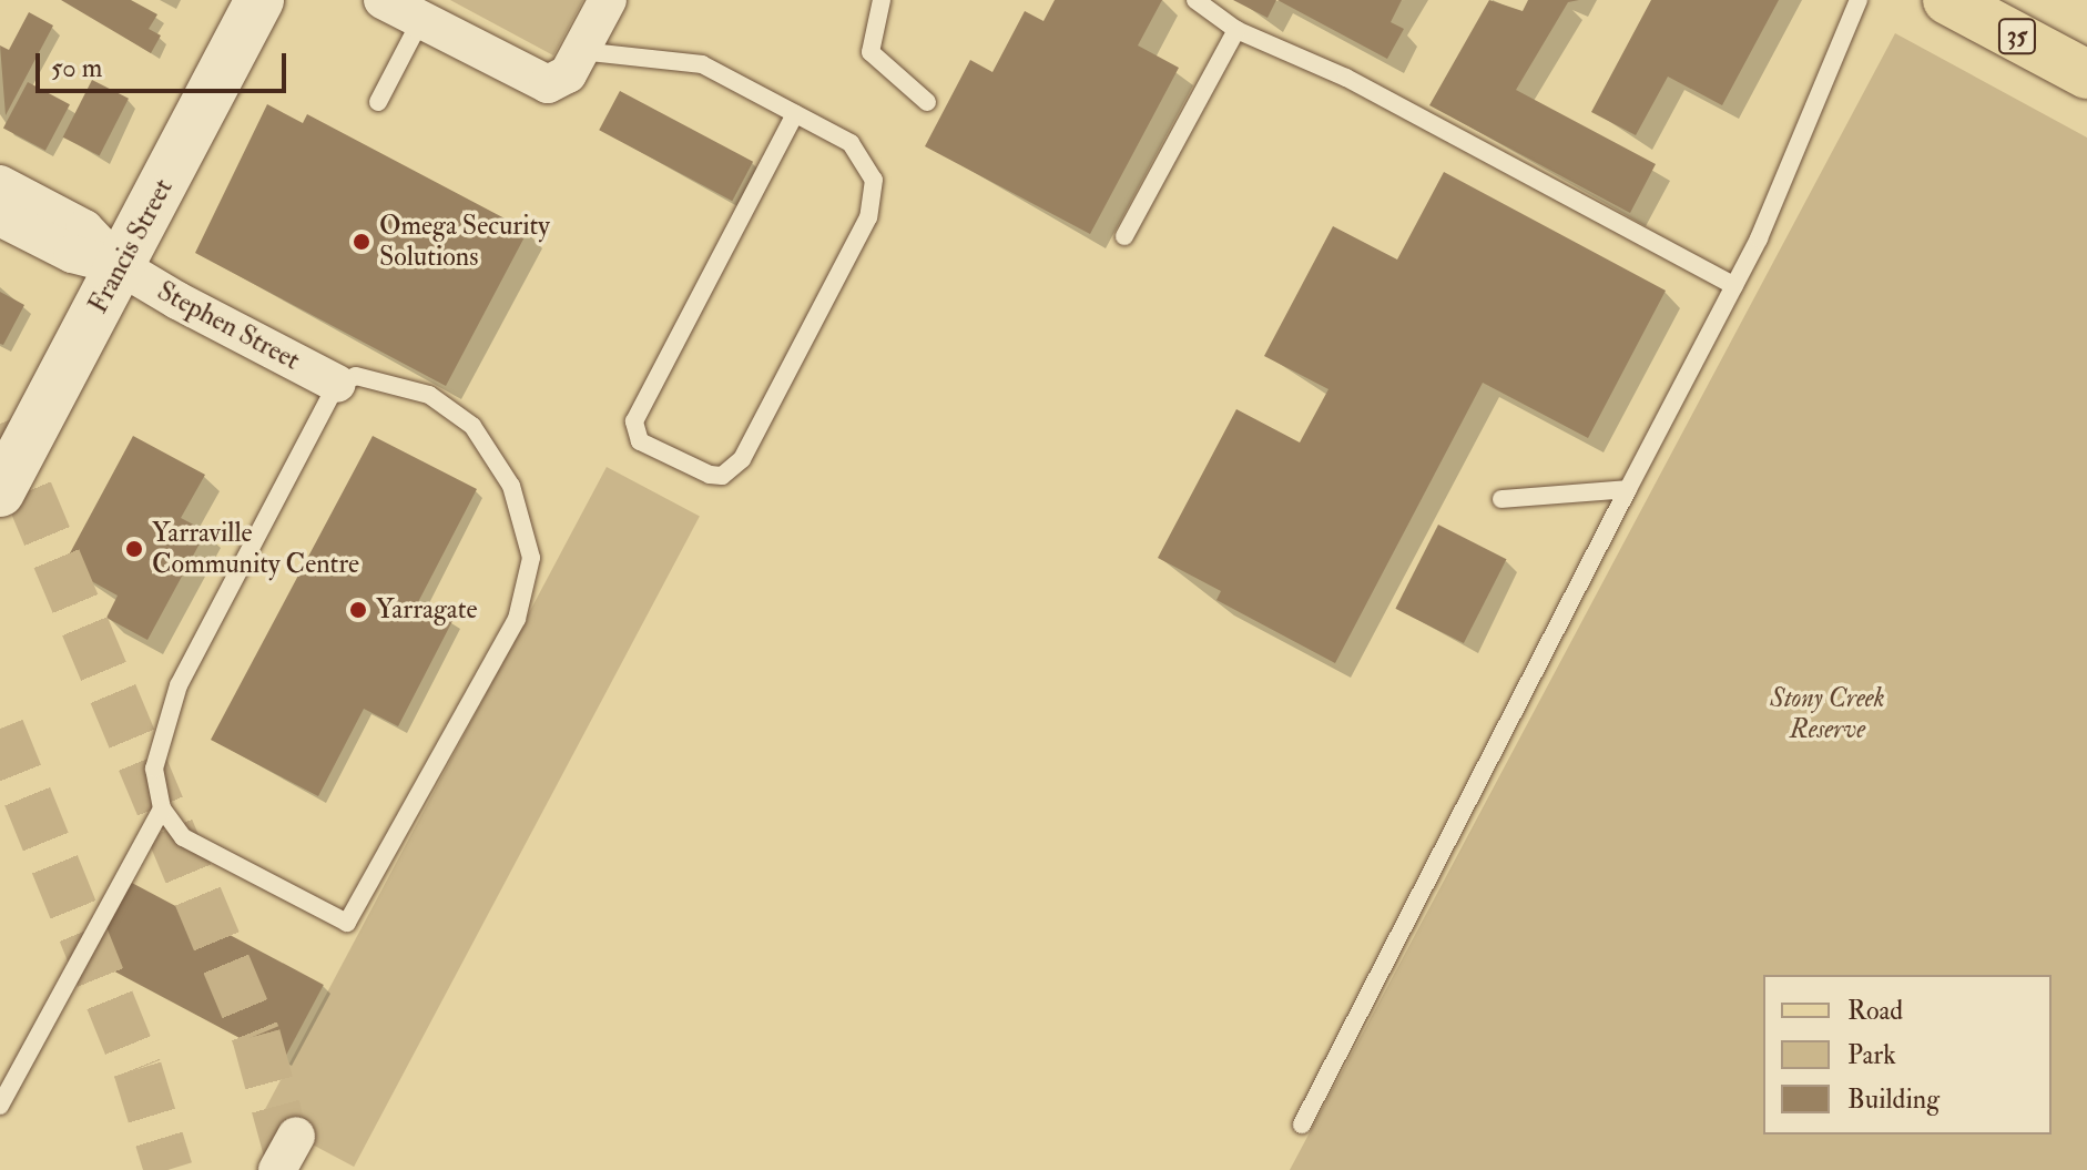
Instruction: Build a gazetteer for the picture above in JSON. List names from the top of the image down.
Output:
{
  "streets": {
    "main road": ["35", "Francis Street"],
    "street": ["Stephen Street"]
  },
  "crossings": [
    ["Francis Street", "Stephen Street"]
  ],
  "parks": ["Stony Creek Reserve"],
  "places": ["Omega Security Solutions", "Yarraville Community Centre", "Yarragate"],
  "legend": ["Road", "Park", "Building"],
  "scale_bar": "50 m"
}
